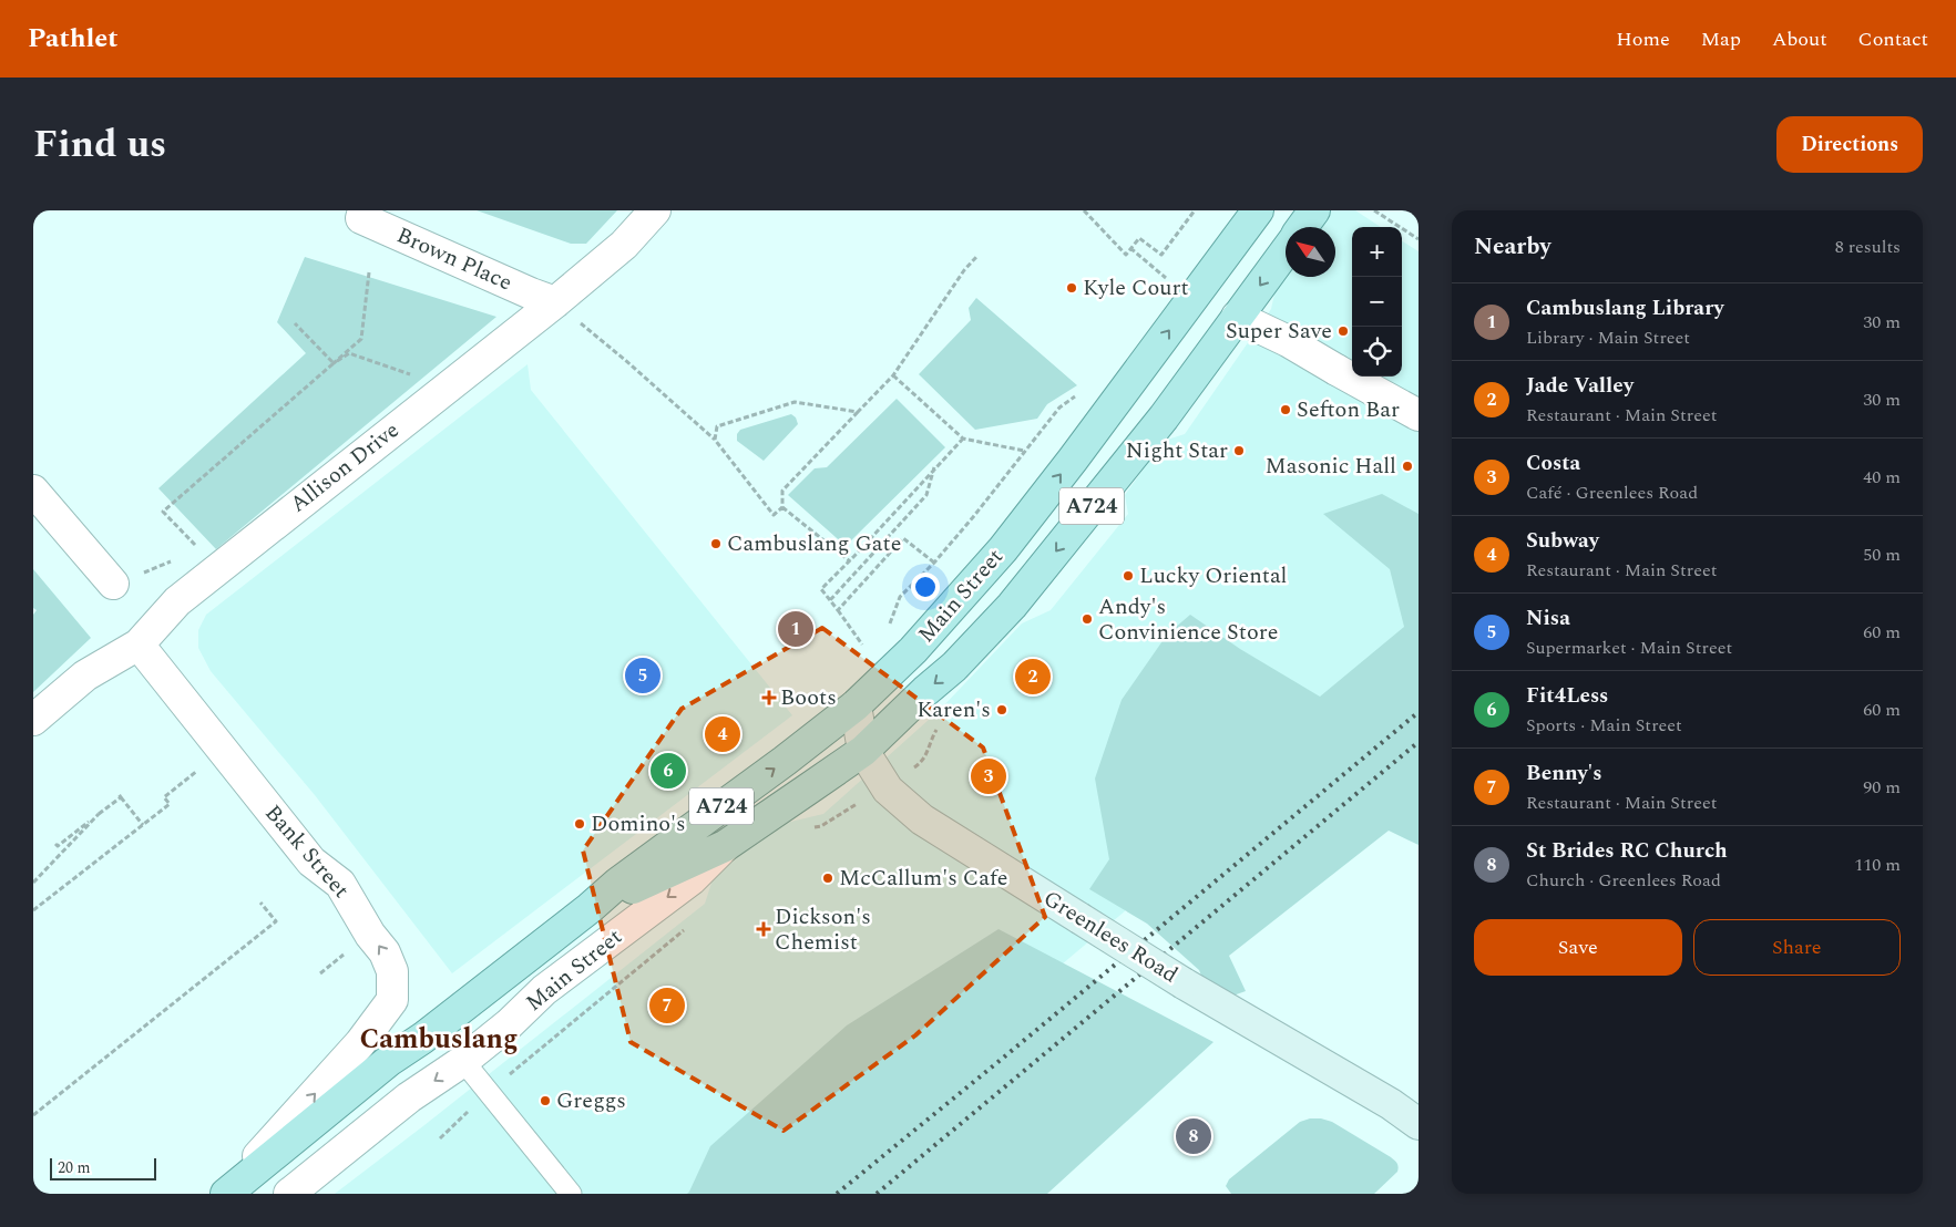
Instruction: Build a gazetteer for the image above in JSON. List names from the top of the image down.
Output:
{
  "streets": {
    "main road": ["A724", "Main Street", "Greenlees Road"],
    "street": ["Brown Place", "Allison Drive", "Bank Street"]
  },
  "crossings": [
    ["Brown Place", "Allison Drive"],
    ["Allison Drive", "Bank Street"],
    ["Main Street", "Bank Street"],
    ["Main Street", "Greenlees Road"]
  ],
  "districts": ["Cambuslang"],
  "places": {
    "other": [
      "Kyle Court",
      "Super Save",
      "Sefton Bar",
      "Night Star",
      "Masonic Hall",
      "Cambuslang Gate",
      "Lucky Oriental",
      "Andy's Convinience Store",
      "Karen's",
      "Domino's",
      "McCallum's Cafe",
      "Greggs"
    ],
    "health": ["Boots", "Dickson's Chemist"]
  },
  "scale_bar": "20 m",
  "north": "top left",
  "page": {
    "header": "Pathlet",
    "nav": [
      "Home",
      "Map",
      "About",
      "Contact"
    ],
    "title": "Find us",
    "buttons": [
      "Directions",
      ["Save", "Share"]
    ],
    "heading": ["Nearby", "8 results"],
    "map_buttons": ["+", "−"],
    "list": [
      {
        "mark": "1",
        "name": "Cambuslang Library",
        "note": "Library · Main Street",
        "value": "30 m"
      },
      {
        "mark": "2",
        "name": "Jade Valley",
        "note": "Restaurant · Main Street",
        "value": "30 m"
      },
      {
        "mark": "3",
        "name": "Costa",
        "note": "Café · Greenlees Road",
        "value": "40 m"
      },
      {
        "mark": "4",
        "name": "Subway",
        "note": "Restaurant · Main Street",
        "value": "50 m"
      },
      {
        "mark": "5",
        "name": "Nisa",
        "note": "Supermarket · Main Street",
        "value": "60 m"
      },
      {
        "mark": "6",
        "name": "Fit4Less",
        "note": "Sports · Main Street",
        "value": "60 m"
      },
      {
        "mark": "7",
        "name": "Benny's",
        "note": "Restaurant · Main Street",
        "value": "90 m"
      },
      {
        "mark": "8",
        "name": "St Brides RC Church",
        "note": "Church · Greenlees Road",
        "value": "110 m"
      }
    ],
    "pins": [
      "1",
      "5",
      "2",
      "4",
      "6",
      "3",
      "7",
      "8"
    ],
    "scale": "20 m"
  }
}
